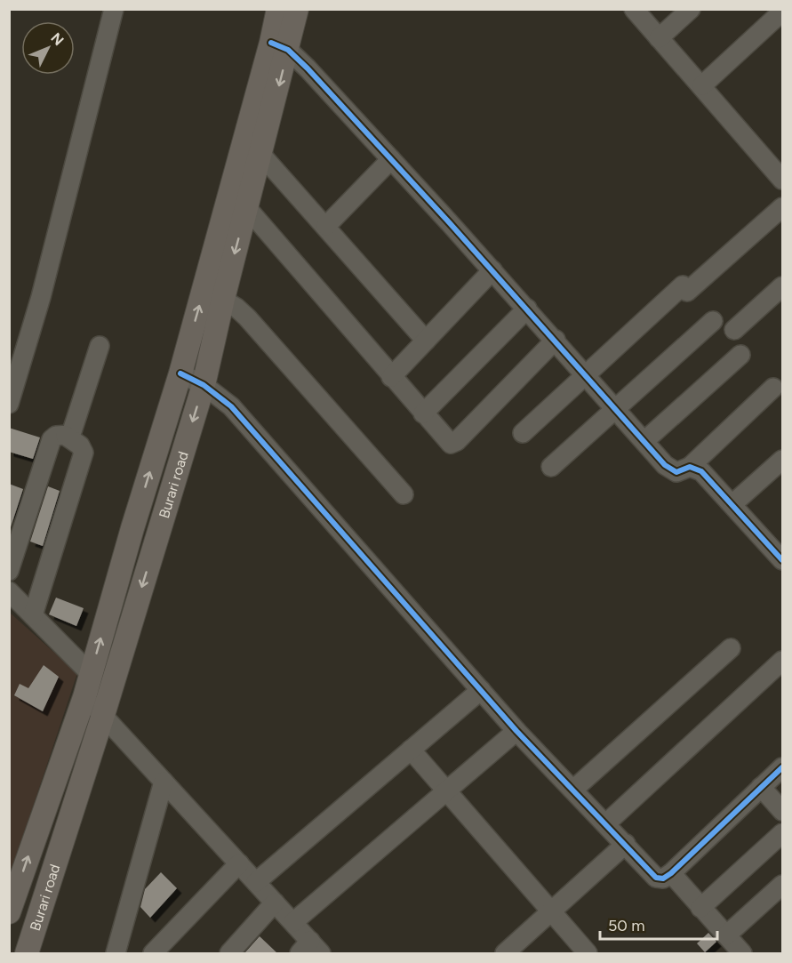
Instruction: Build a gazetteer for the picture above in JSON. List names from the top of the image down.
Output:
{
  "streets": {
    "main road": ["Burari road"]
  },
  "scale_bar": "50 m",
  "north": "top right"
}
